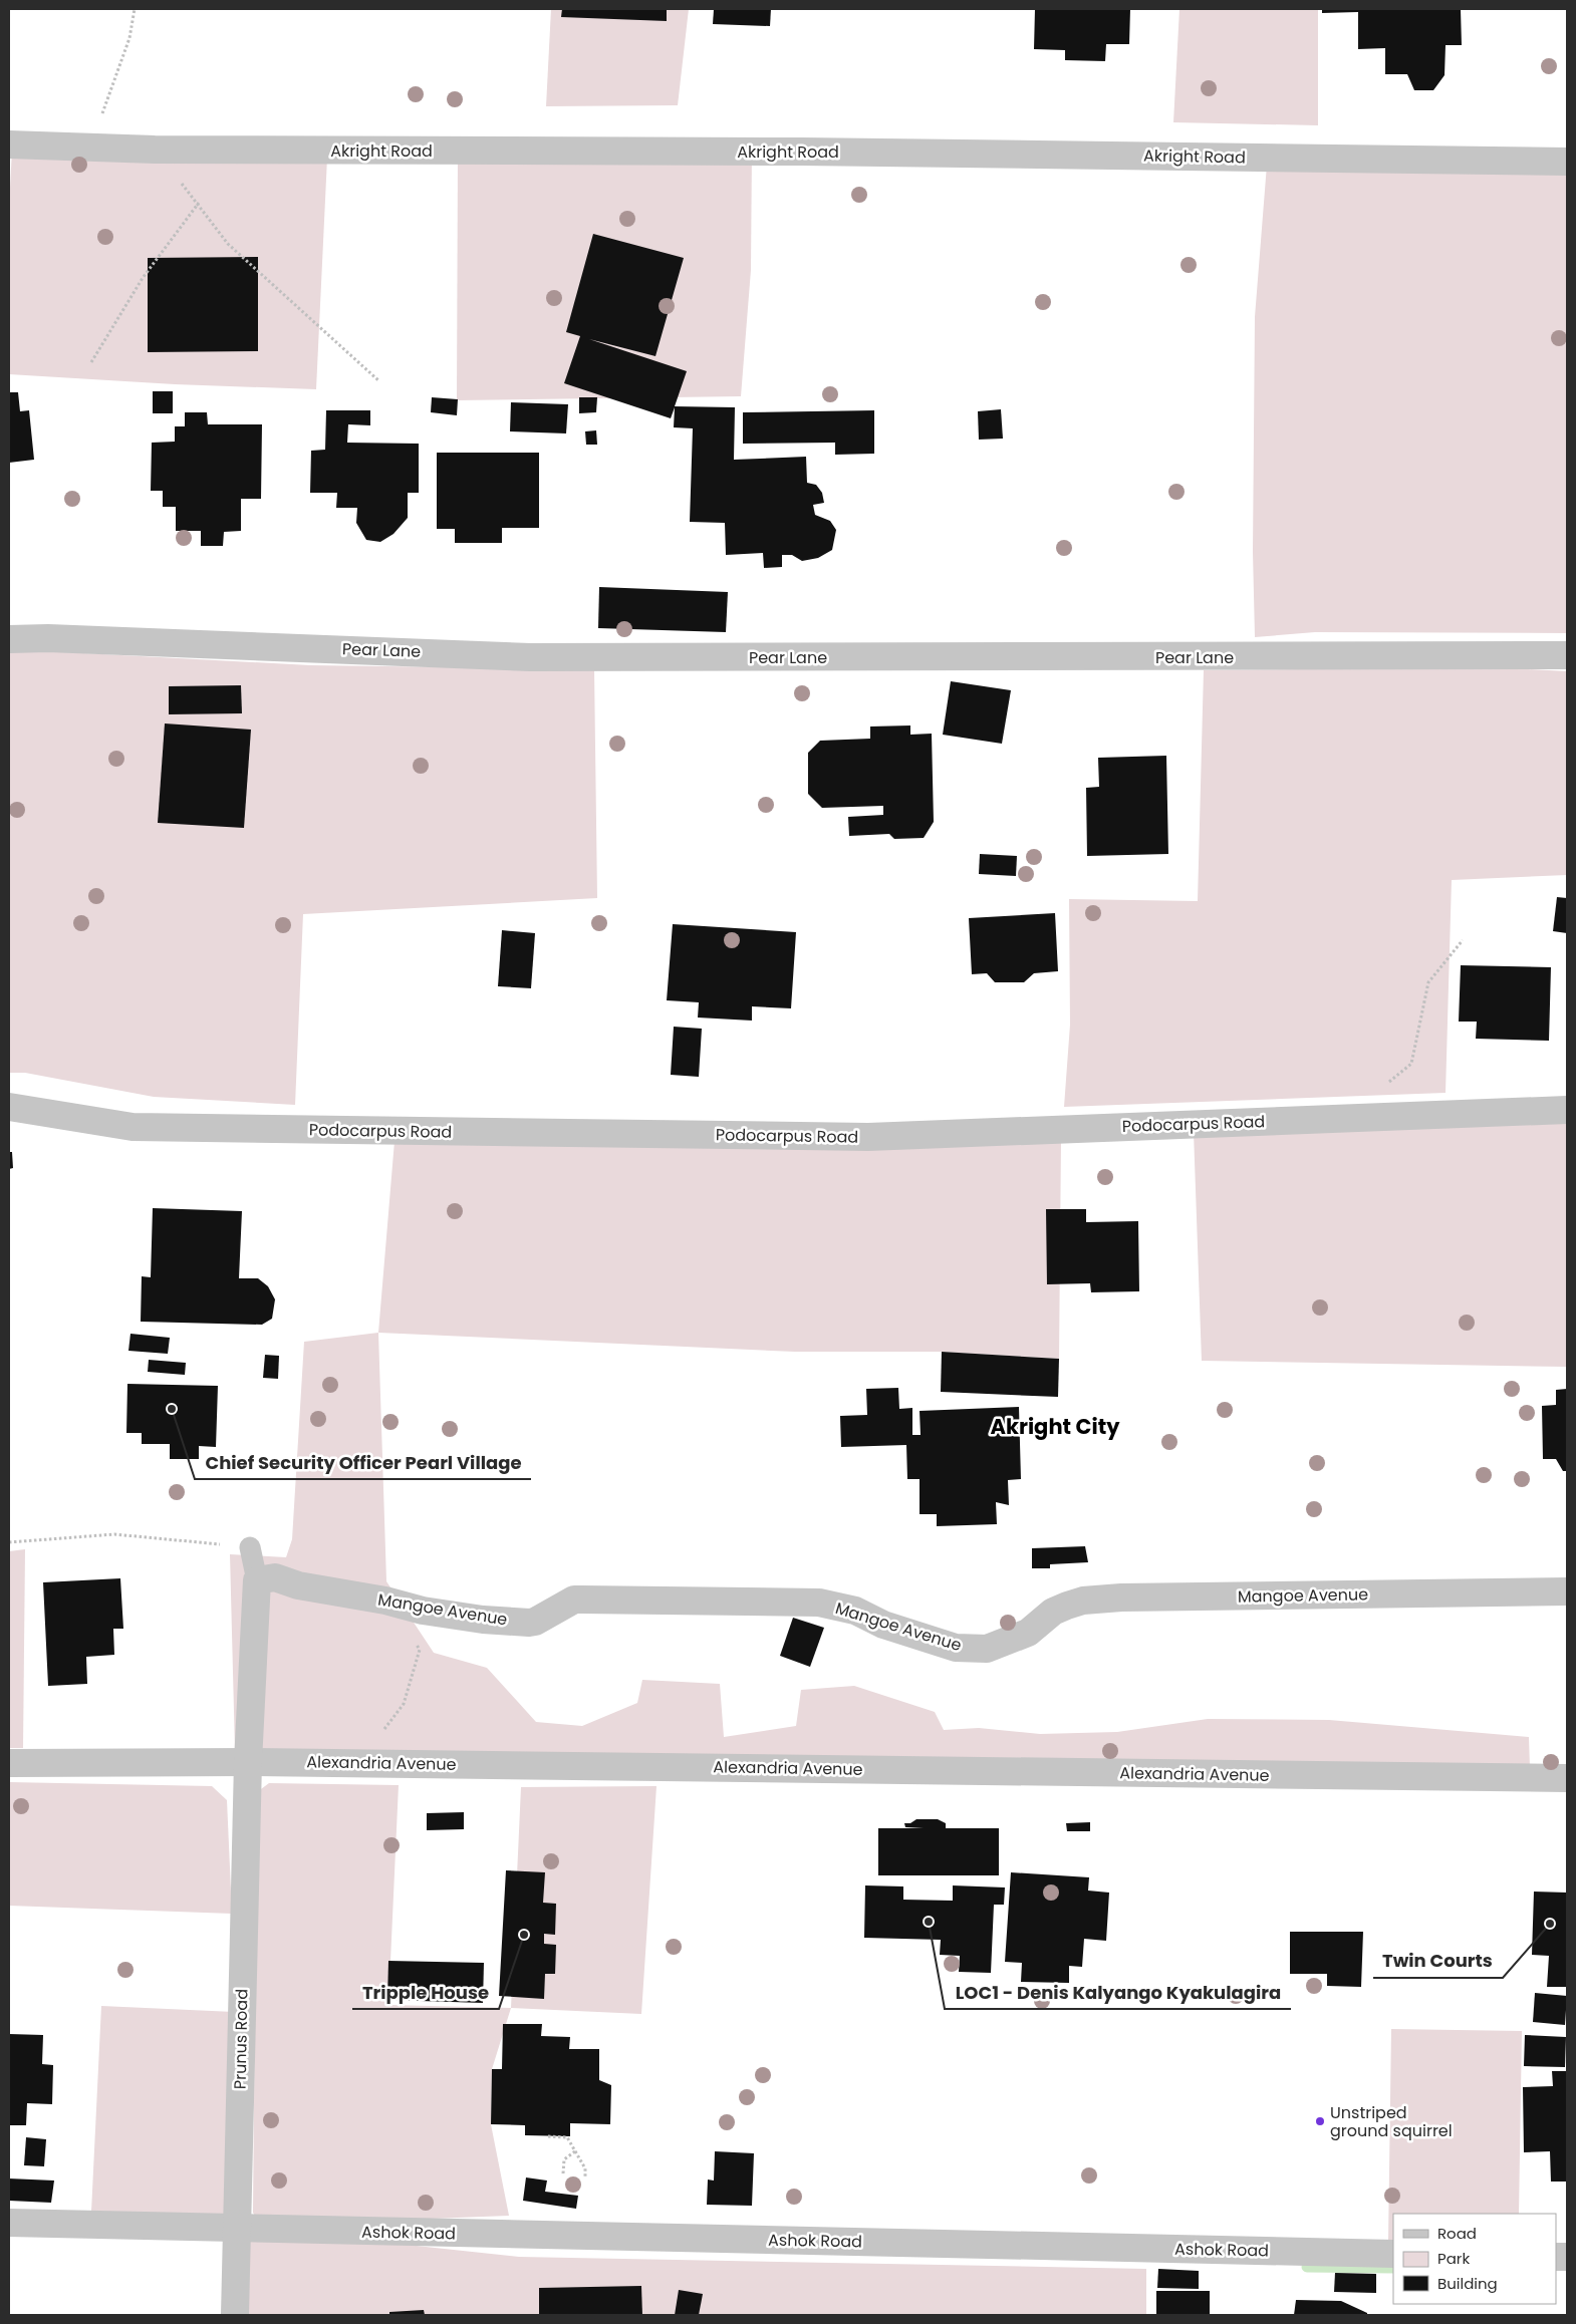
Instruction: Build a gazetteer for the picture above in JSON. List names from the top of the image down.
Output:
{
  "streets": {
    "street": [
      "Akright Road",
      "Pear Lane",
      "Podocarpus Road",
      "Mangoe Avenue",
      "Alexandria Avenue",
      "Prunus Road",
      "Ashok Road"
    ]
  },
  "crossings": [
    ["Mangoe Avenue", "Prunus Road"],
    ["Alexandria Avenue", "Prunus Road"],
    ["Prunus Road", "Ashok Road"]
  ],
  "districts": ["Akright City"],
  "places": [
    "Chief Security Officer Pearl Village",
    "LOC1 - Denis Kalyango Kyakulagira",
    "Twin Courts",
    "Tripple House",
    "Unstriped ground squirrel"
  ],
  "legend": ["Road", "Park", "Building"]
}
